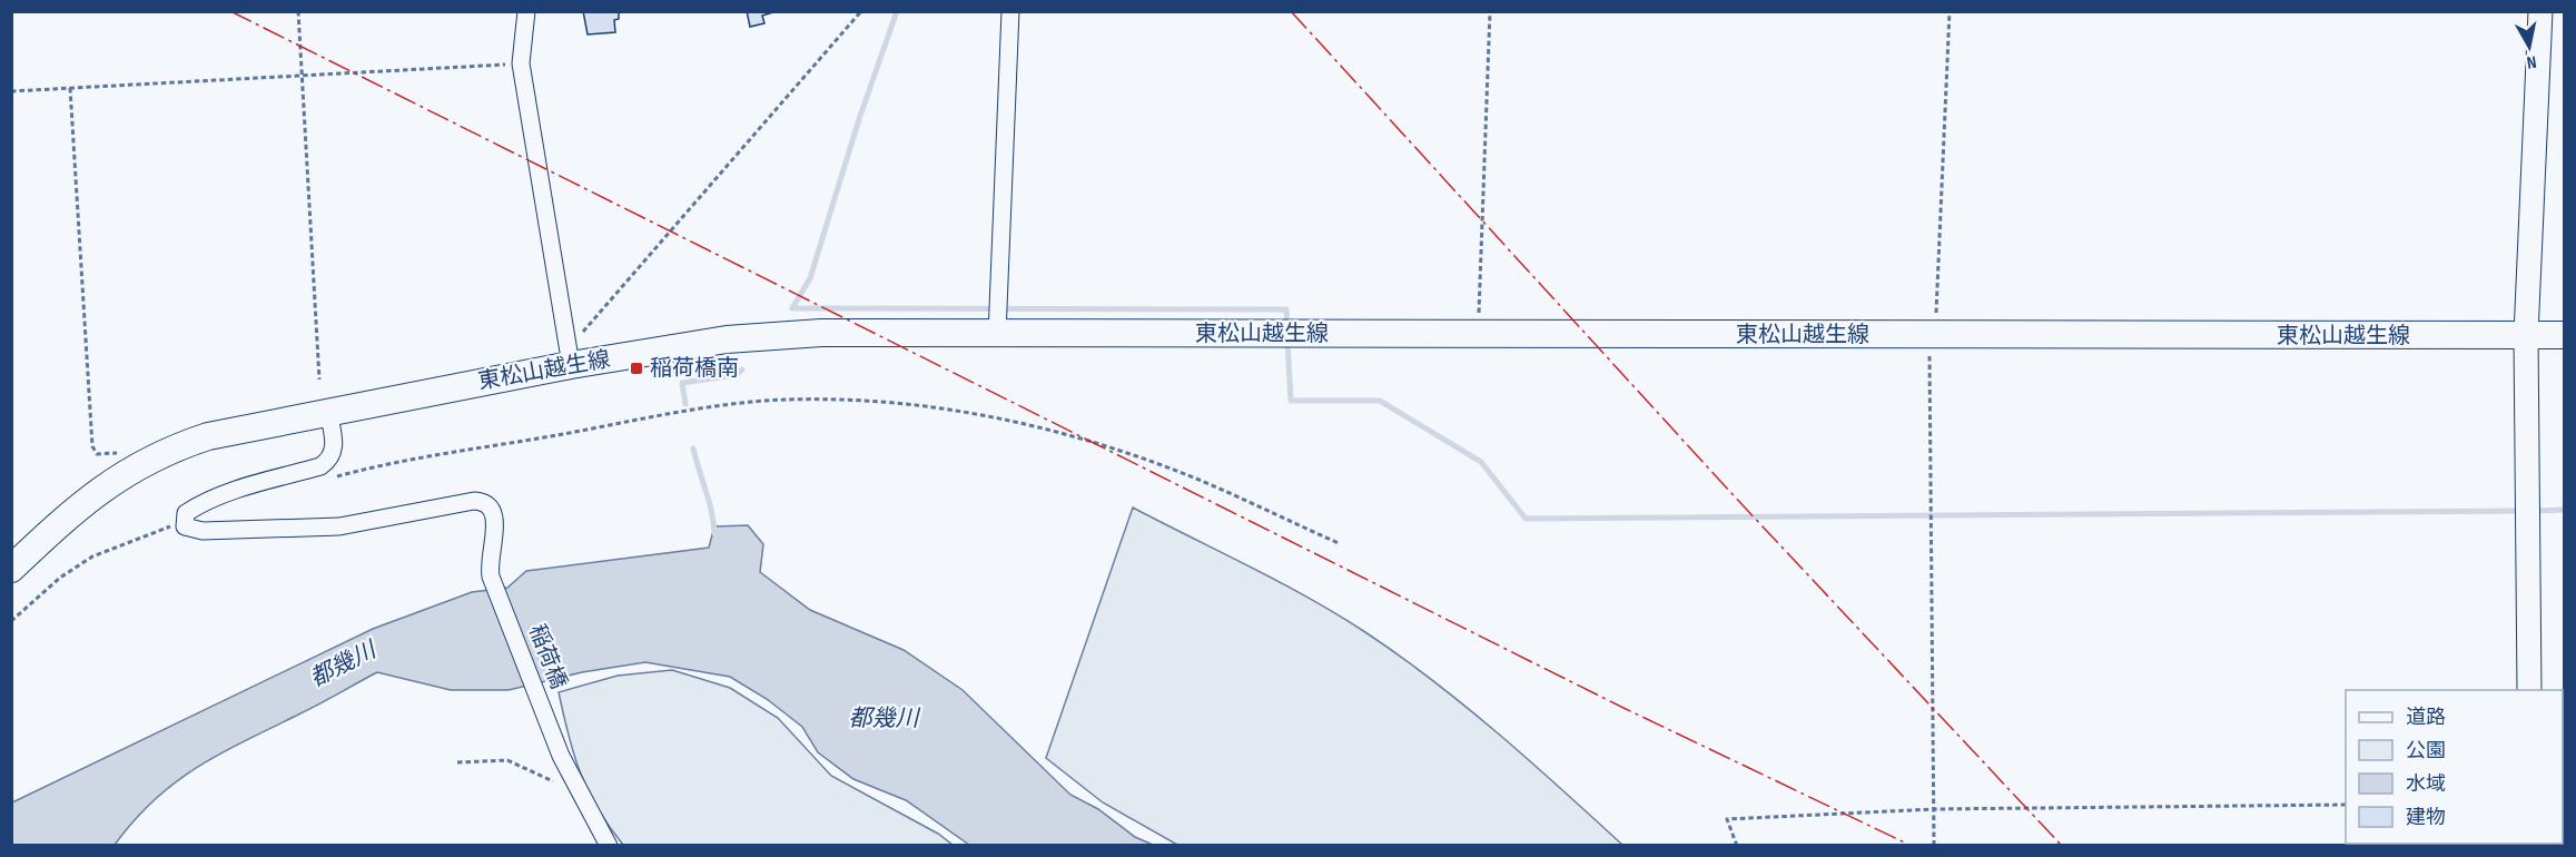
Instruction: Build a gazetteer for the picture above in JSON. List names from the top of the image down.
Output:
{
  "streets": {
    "main road": ["東松山越生線"],
    "street": ["稲荷橋"]
  },
  "water": ["都幾川"],
  "places": {
    "transit": ["稲荷橋南"]
  },
  "legend": [
    "道路",
    "公園",
    "水域",
    "建物"
  ],
  "north": "bottom"
}
